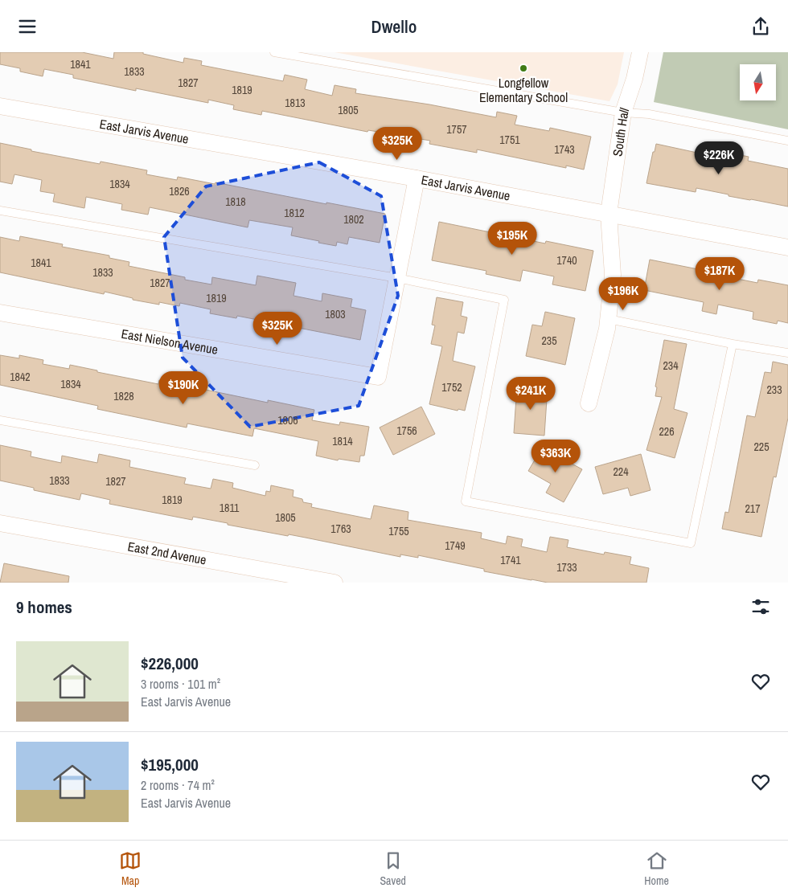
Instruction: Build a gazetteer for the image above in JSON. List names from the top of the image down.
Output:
{
  "streets": {
    "street": [
      "East Jarvis Avenue",
      "South Hall",
      "East Nielson Avenue",
      "East 2nd Avenue"
    ]
  },
  "crossings": [
    ["East Jarvis Avenue", "South Hall"],
    ["East Jarvis Avenue", "East Nielson Avenue"]
  ],
  "places": ["Longfellow Elementary School"],
  "house_numbers": [
    "1841",
    "1833",
    "1827",
    "1819",
    "1813",
    "1805",
    "1757",
    "1751",
    "1743",
    "1834",
    "1826",
    "1818",
    "1812",
    "1802",
    "1740",
    "1841",
    "1833",
    "1827",
    "1819",
    "1803",
    "235",
    "234",
    "1842",
    "1834",
    "1752",
    "233",
    "1828",
    "1806",
    "1756",
    "226",
    "1814",
    "225",
    "224",
    "1833",
    "1827",
    "1819",
    "1811",
    "217",
    "1805",
    "1763",
    "1755",
    "1749",
    "1741",
    "1733"
  ],
  "north": "bottom",
  "page": {
    "header": "Dwello",
    "price": [
      "$325K",
      "$226K",
      "$195K",
      "$187K",
      "$196K",
      "$325K",
      "$190K",
      "$241K",
      "$363K"
    ],
    "heading": "9 homes",
    "list": [
      {
        "name": "$226,000",
        "note": "3 rooms · 101 m² · East Jarvis Avenue"
      },
      {
        "name": "$195,000",
        "note": "2 rooms · 74 m² · East Jarvis Avenue"
      }
    ],
    "tabs": ["Map", "Saved", "Home"]
  }
}
